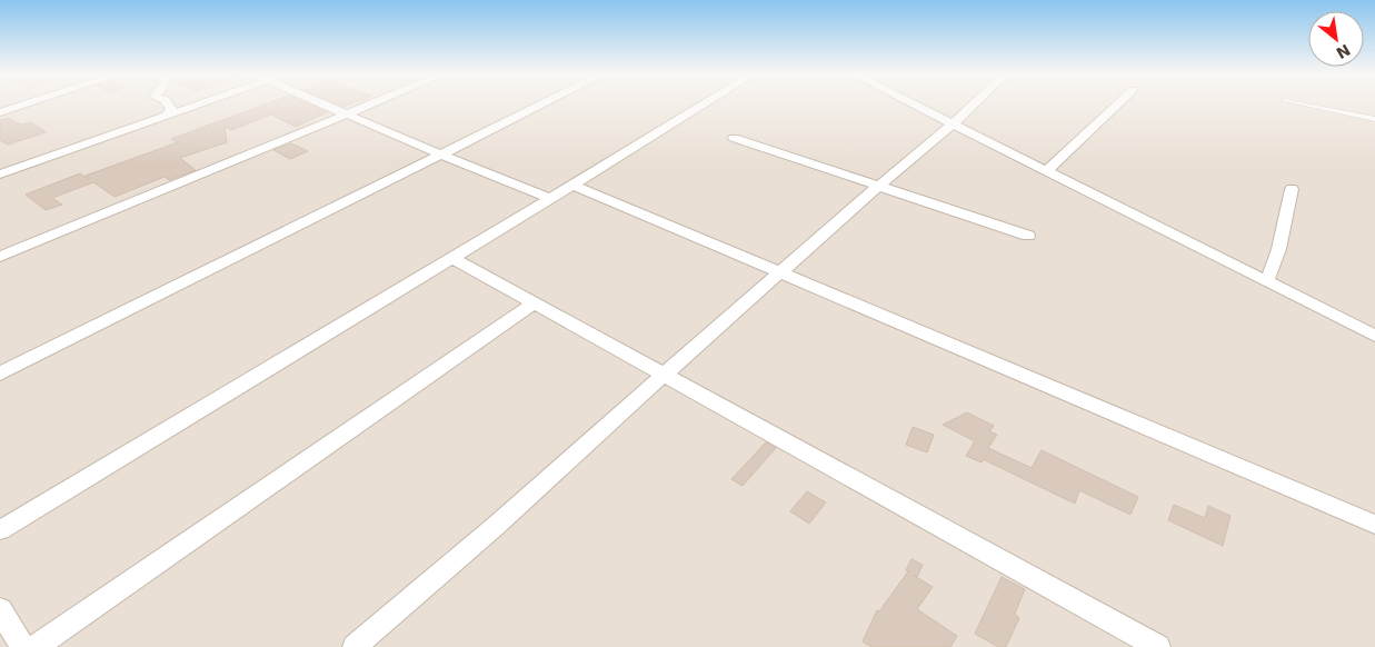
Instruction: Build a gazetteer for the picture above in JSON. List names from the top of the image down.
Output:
{
  "north": "bottom right"
}
